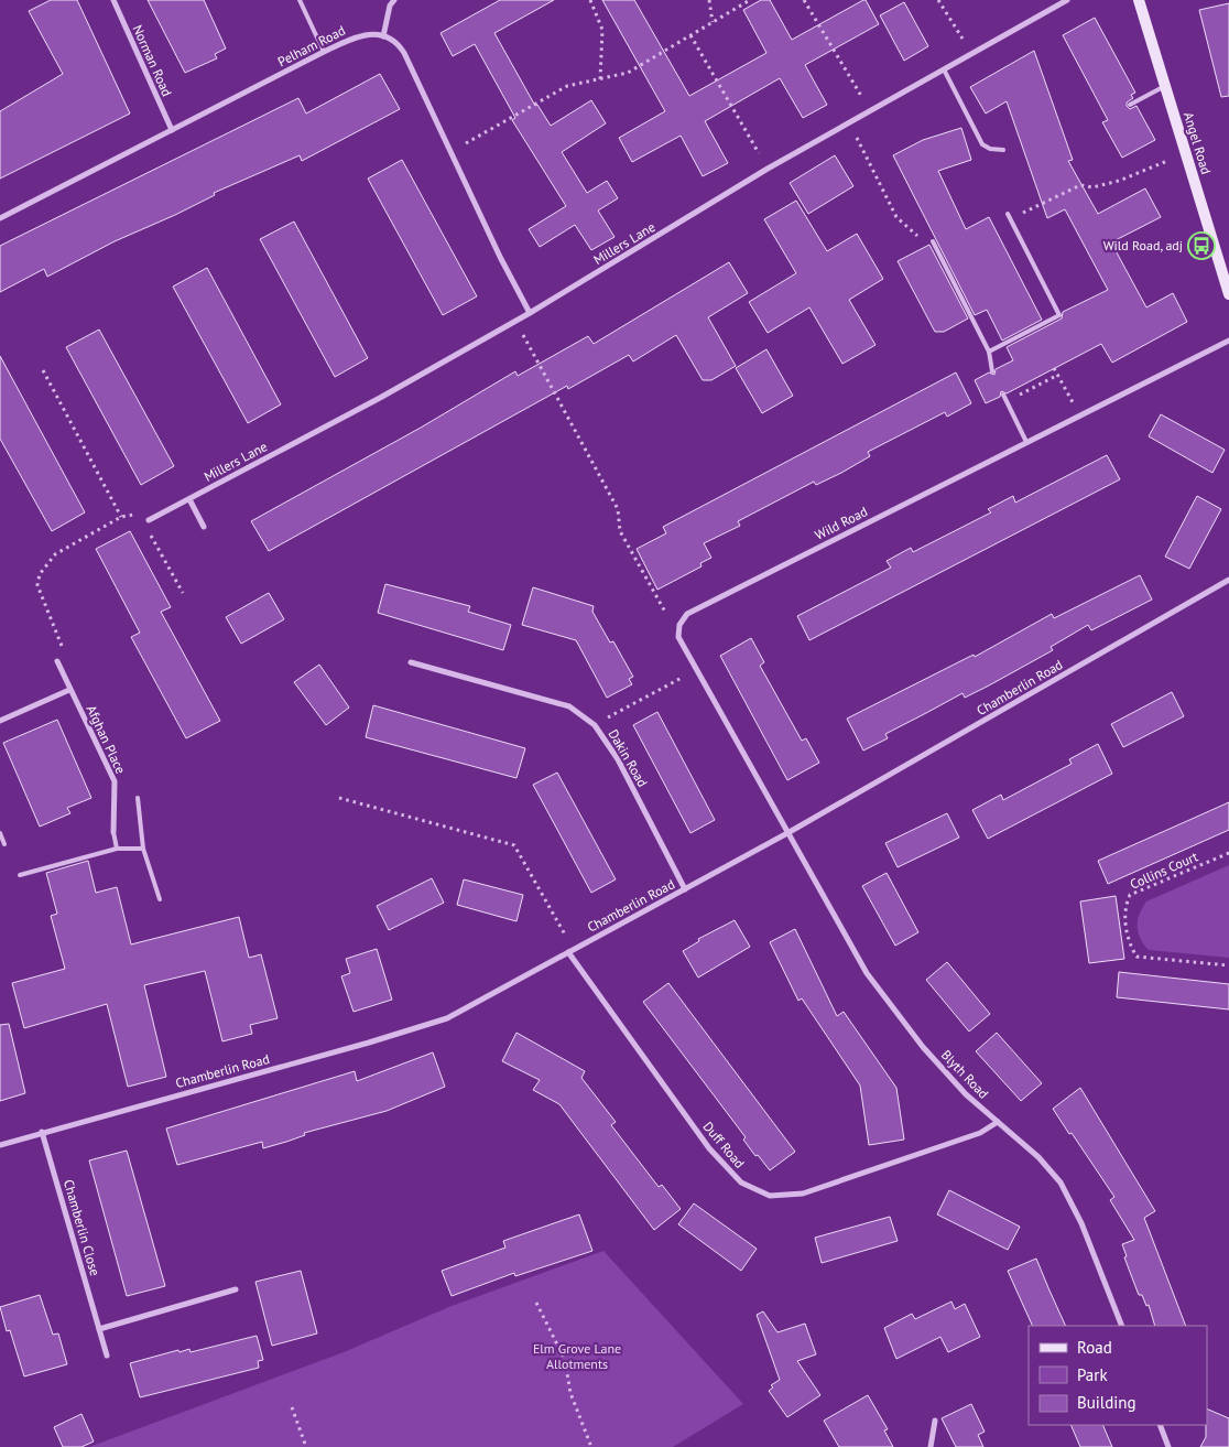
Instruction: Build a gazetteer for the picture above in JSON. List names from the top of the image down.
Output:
{
  "streets": {
    "street": [
      "Pelham Road",
      "Norman Road",
      "Angel Road",
      "Millers Lane",
      "Wild Road",
      "Chamberlin Road",
      "Afghan Place",
      "Dakin Road",
      "Blyth Road",
      "Duff Road",
      "Chamberlin Close"
    ],
    "path": ["Collins Court"]
  },
  "crossings": [
    ["Pelham Road", "Norman Road"],
    ["Chamberlin Road", "Dakin Road"],
    ["Chamberlin Road", "Blyth Road"],
    ["Chamberlin Road", "Duff Road"],
    ["Chamberlin Road", "Chamberlin Close"],
    ["Blyth Road", "Duff Road"]
  ],
  "parks": ["Elm Grove Lane Allotments"],
  "places": {
    "bus stop": ["Wild Road, adj"]
  },
  "legend": ["Road", "Park", "Building"]
}
